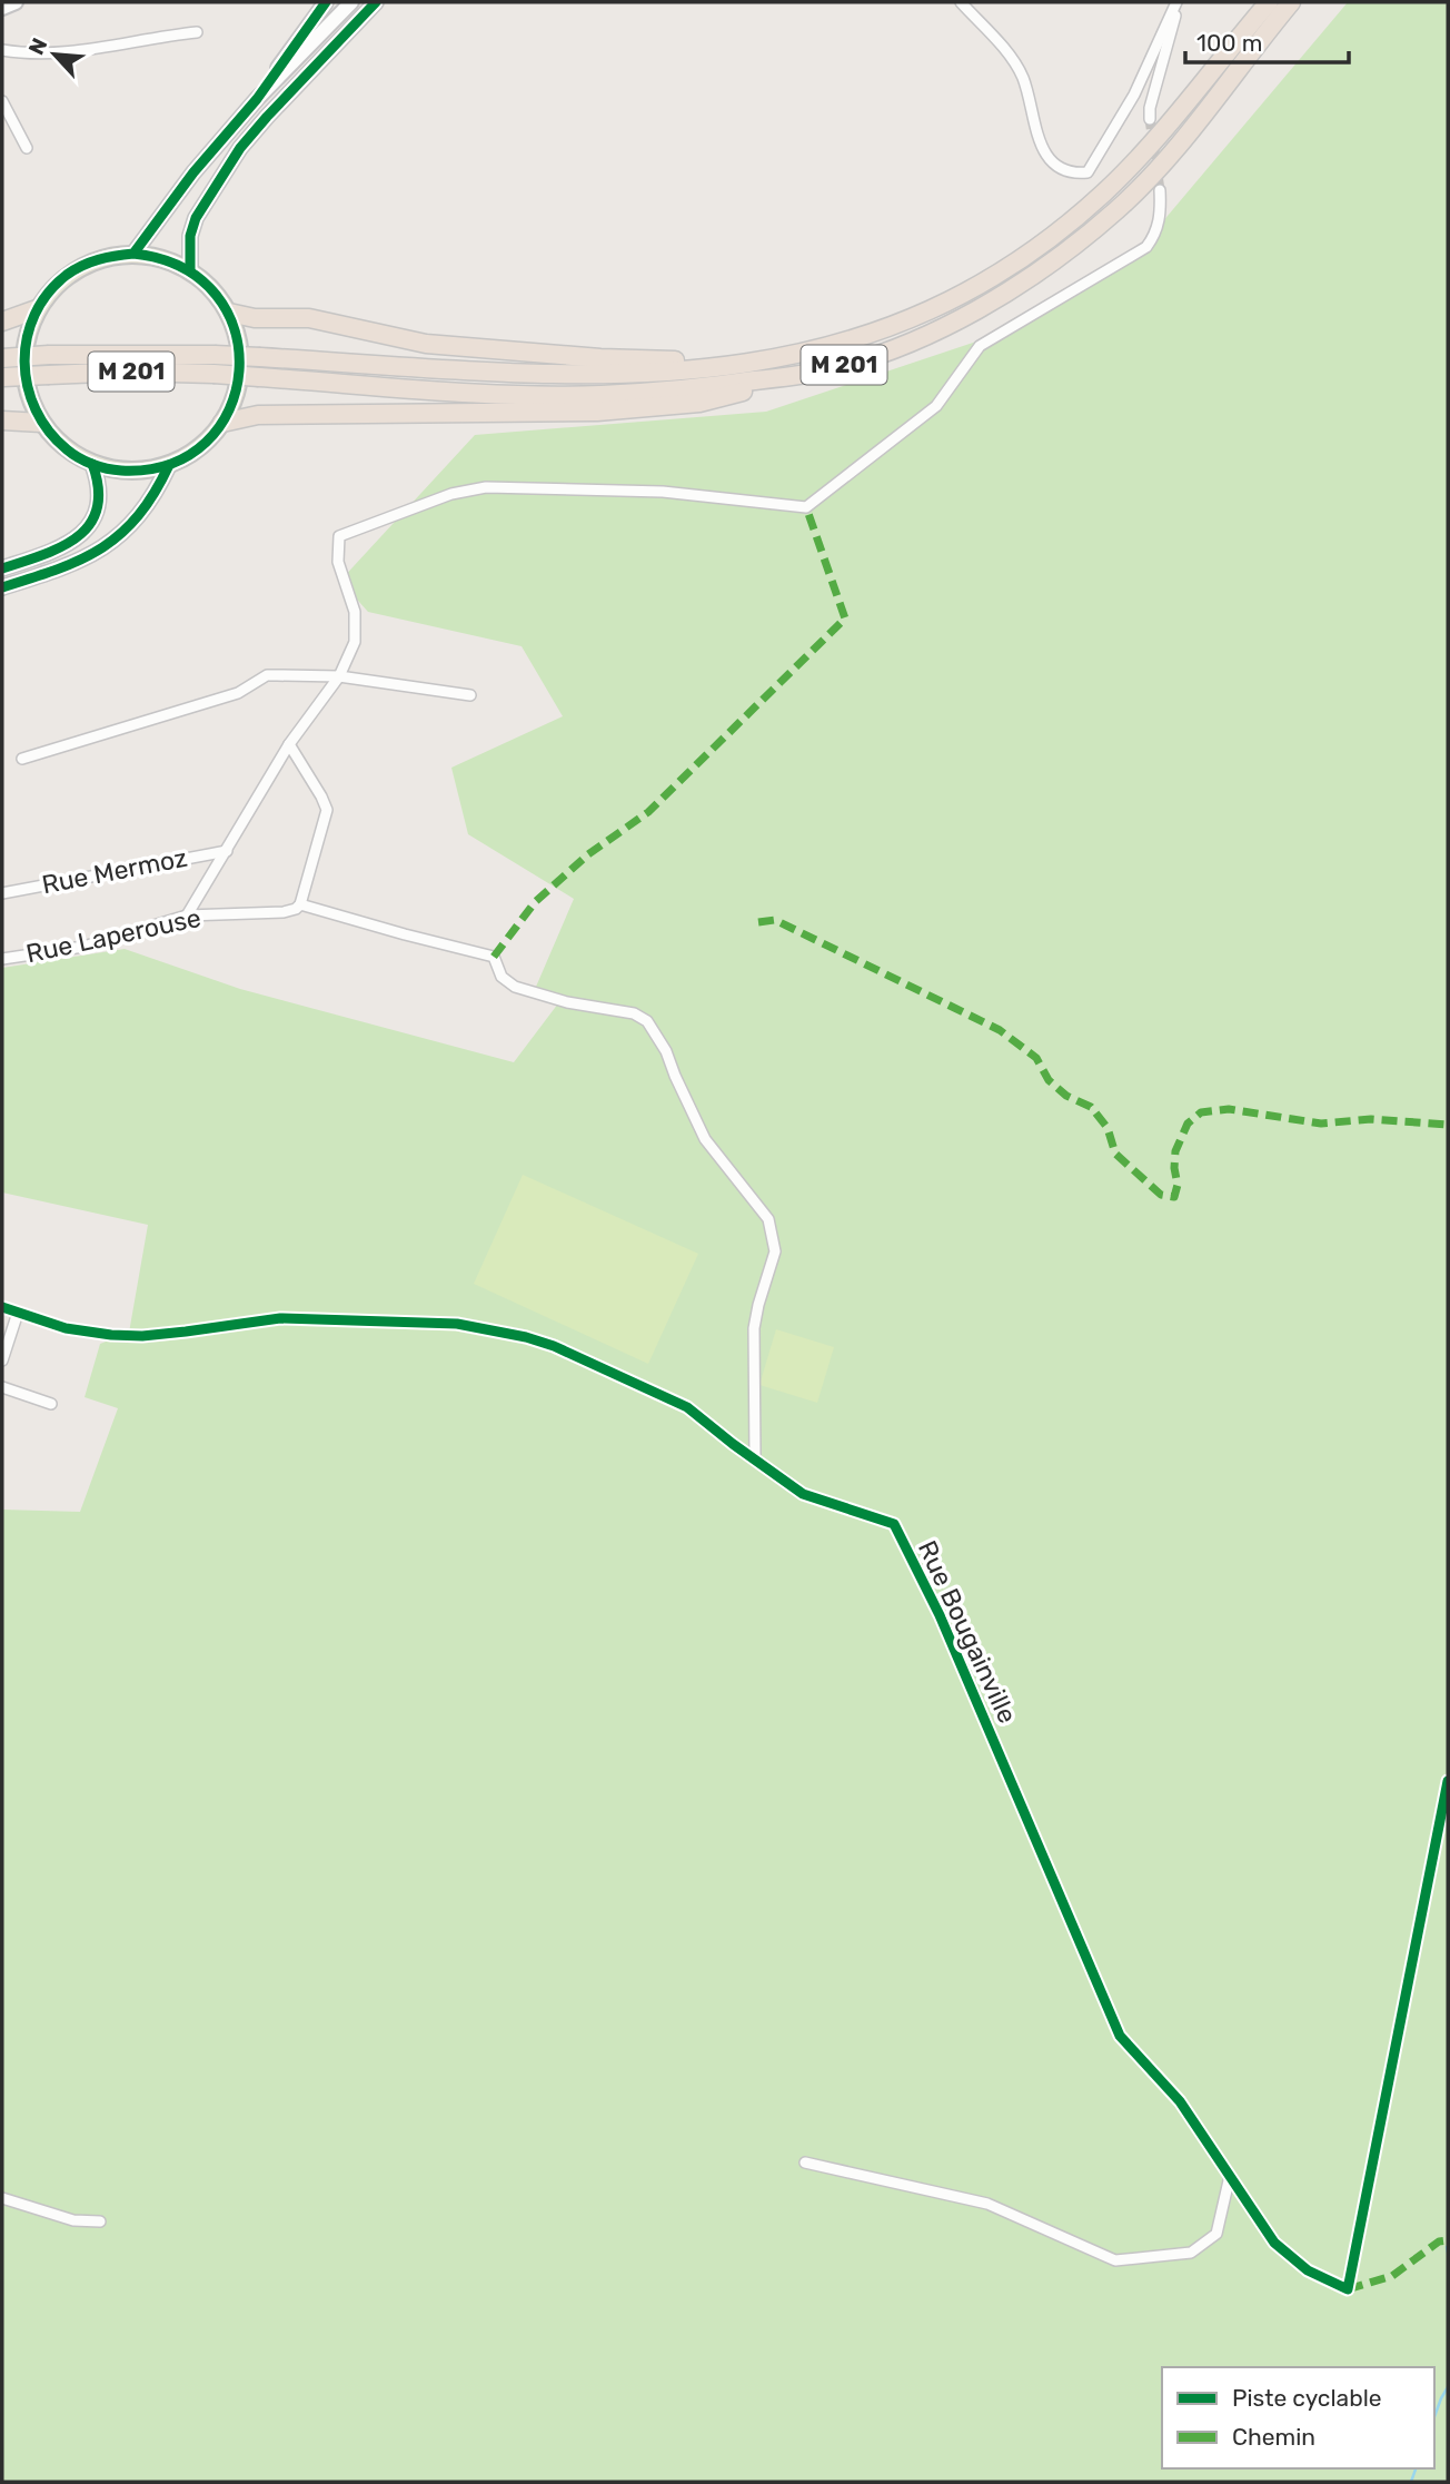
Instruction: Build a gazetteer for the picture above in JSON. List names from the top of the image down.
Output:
{
  "streets": {
    "highway": ["M 201"],
    "street": ["Rue Mermoz", "Rue Laperouse", "Rue Bougainville"]
  },
  "crossings": [
    ["Rue Laperouse", "Rue Bougainville"]
  ],
  "legend": ["Piste cyclable", "Chemin"],
  "scale_bar": "100 m",
  "north": "top left"
}
